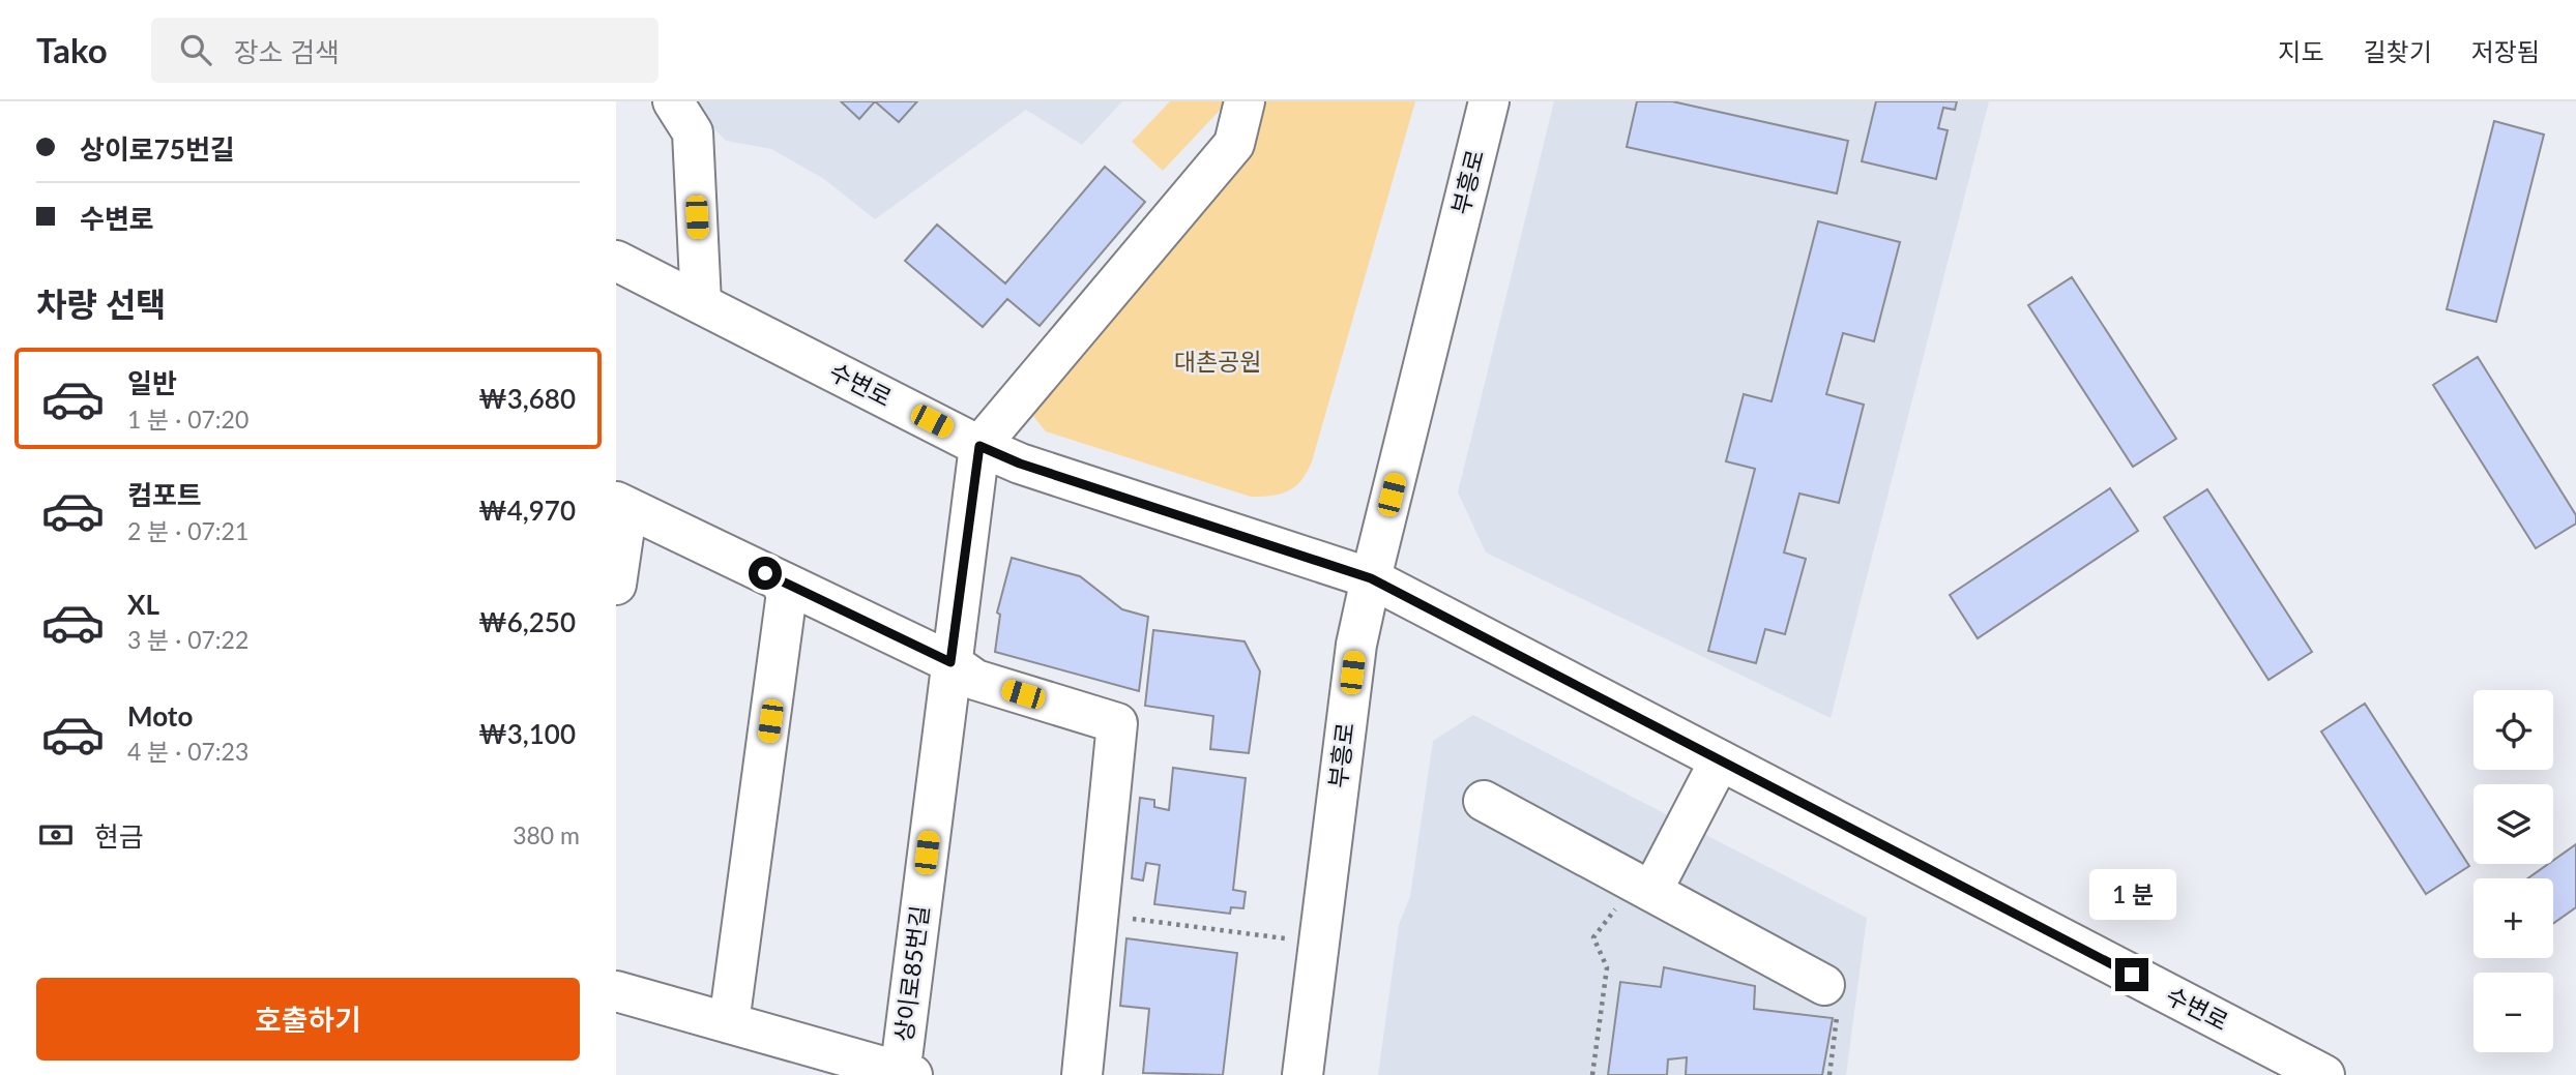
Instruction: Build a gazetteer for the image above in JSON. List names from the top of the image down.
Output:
{
  "streets": {
    "main road": ["부흥로", "수변로", "상이로85번길"]
  },
  "crossings": [
    ["부흥로", "수변로"],
    ["수변로", "상이로85번길"]
  ],
  "parks": ["대촌공원"],
  "page": {
    "header": "Tako",
    "search": "장소 검색",
    "nav": ["지도", "길찾기", "저장됨"],
    "banner": ["상이로75번길", "수변로"],
    "heading": "차량 선택",
    "list": [
      {
        "name": "일반",
        "note": "1 분 · 07:20",
        "value": "₩3,680"
      },
      {
        "name": "컴포트",
        "note": "2 분 · 07:21",
        "value": "₩4,970"
      },
      {
        "name": "XL",
        "note": "3 분 · 07:22",
        "value": "₩6,250"
      },
      {
        "name": "Moto",
        "note": "4 분 · 07:23",
        "value": "₩3,100"
      }
    ],
    "map_buttons": ["+", "−"],
    "pay": ["현금", "380 m"],
    "bubble": "1 분",
    "buttons": "호출하기"
  }
}
